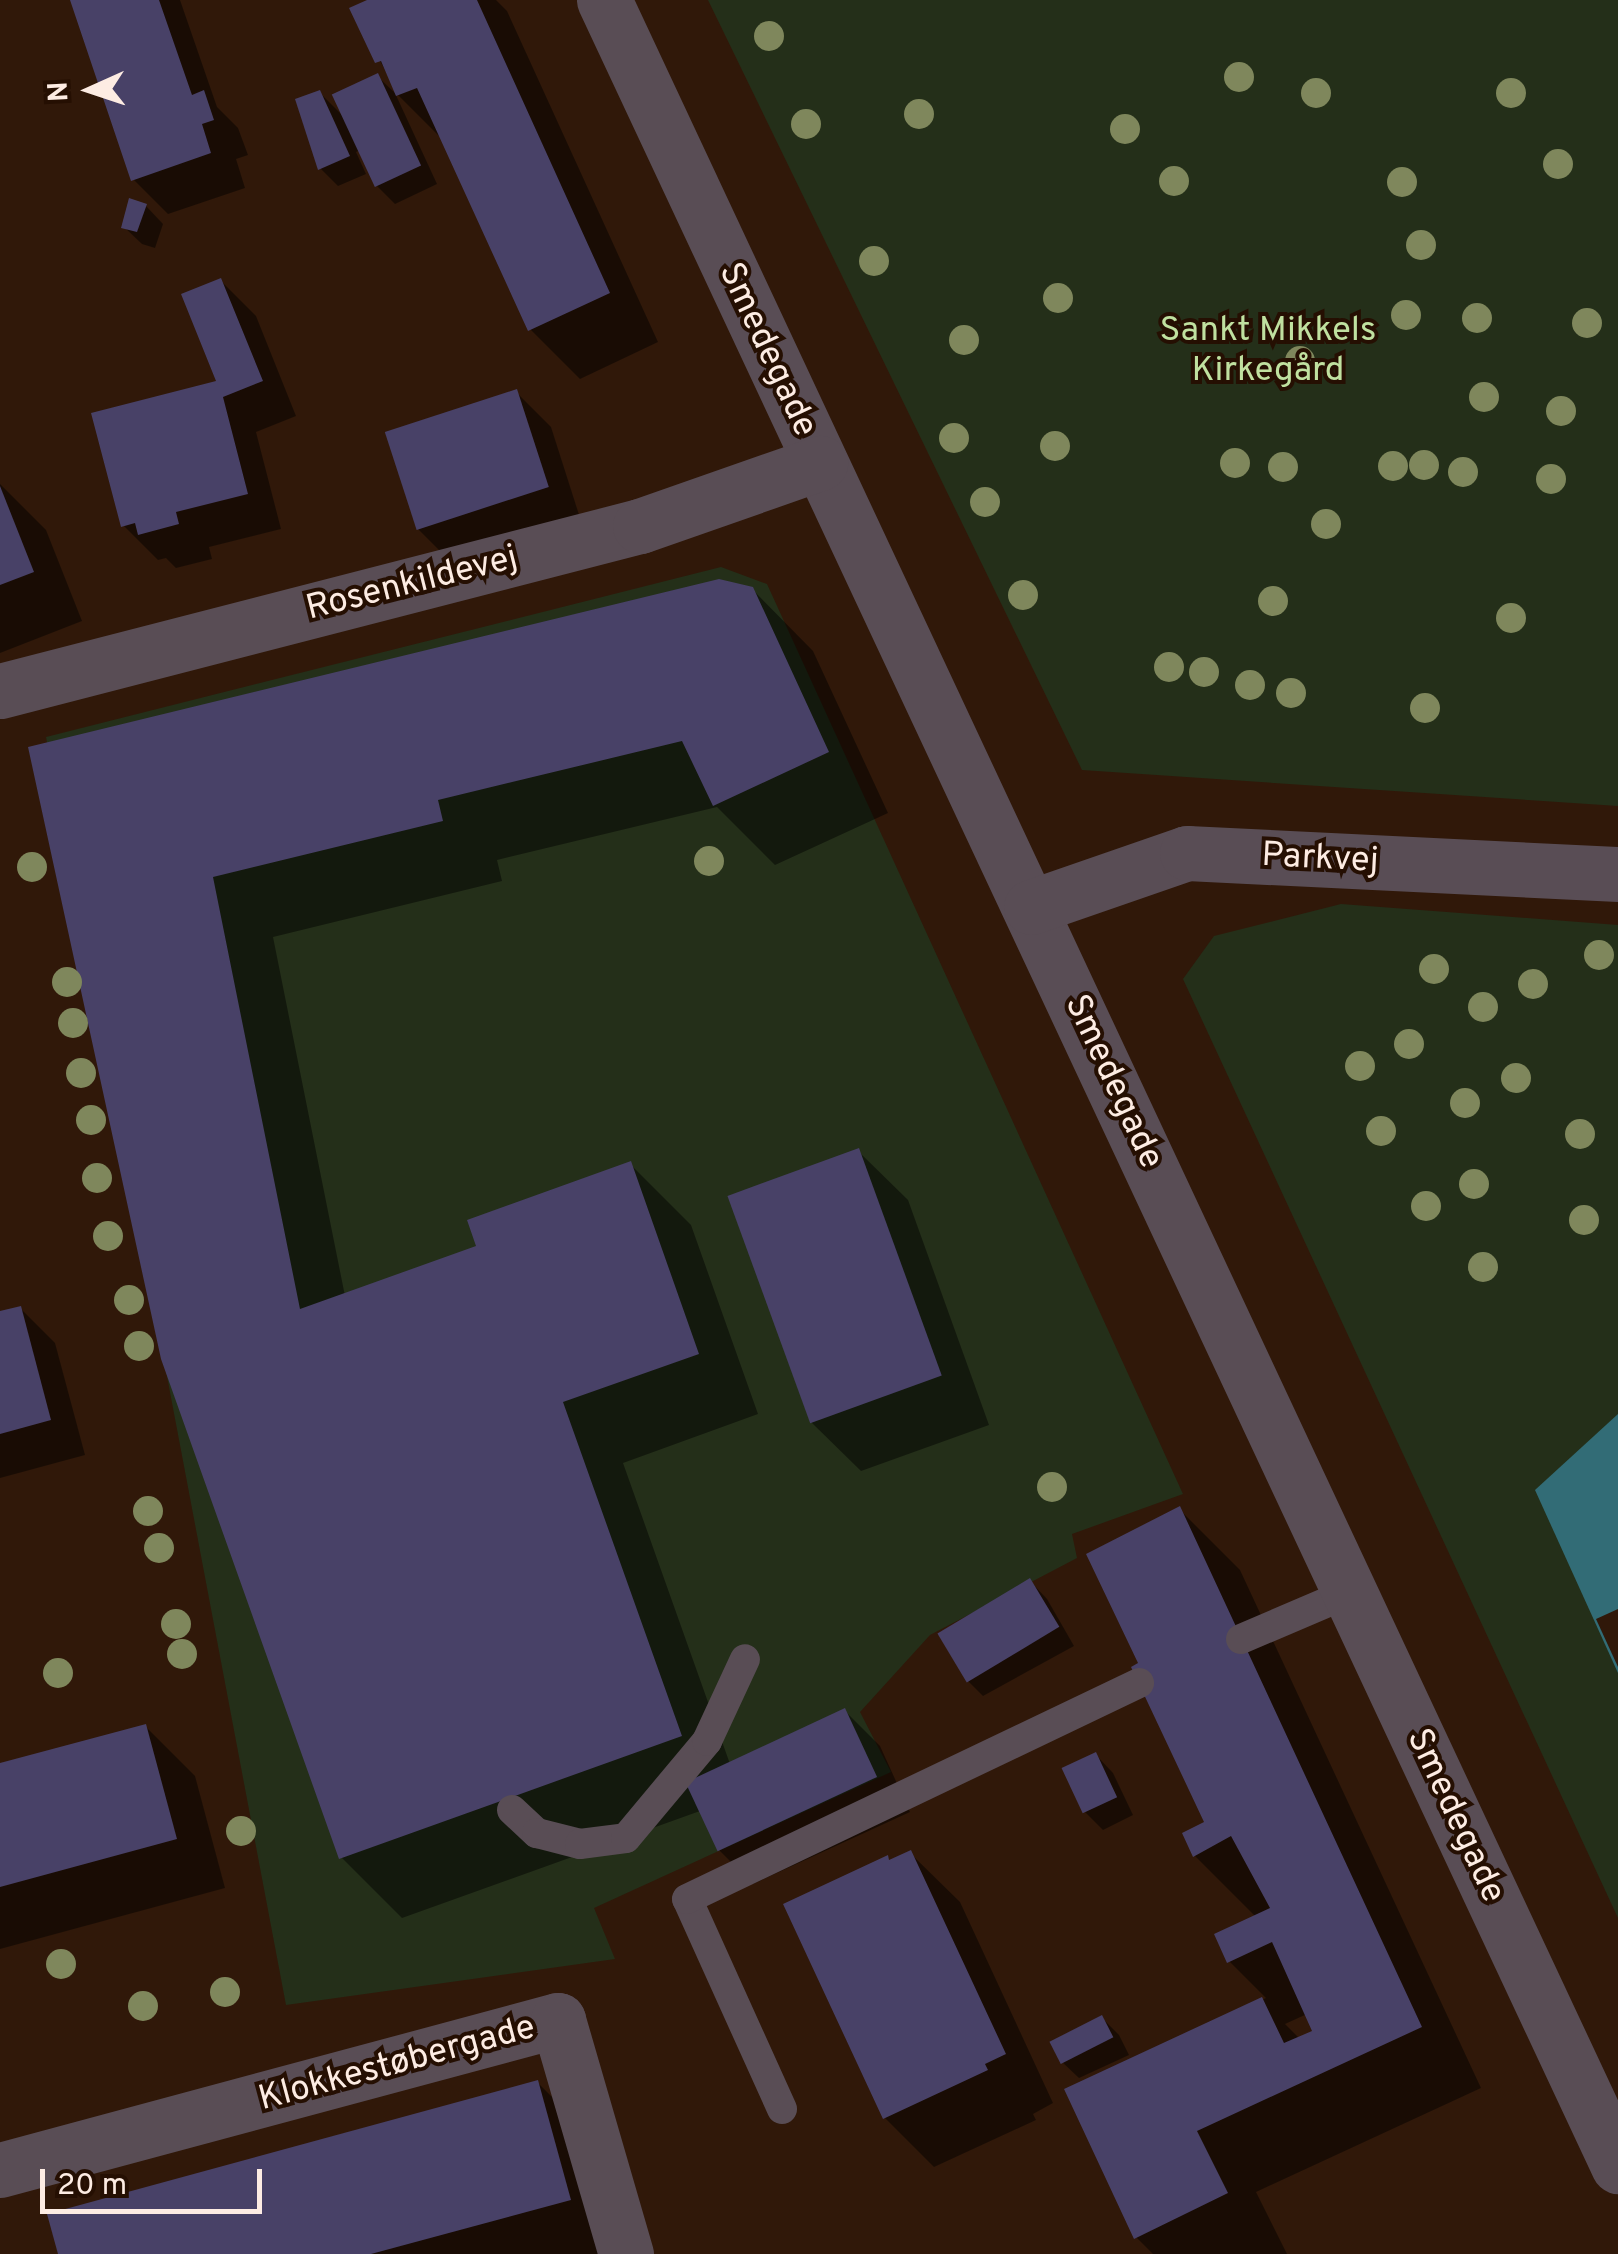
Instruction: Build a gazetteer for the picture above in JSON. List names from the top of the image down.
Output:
{
  "streets": {
    "street": [
      "Smedegade",
      "Rosenkildevej",
      "Parkvej",
      "Klokkestøbergade"
    ]
  },
  "crossings": [
    ["Smedegade", "Rosenkildevej"],
    ["Smedegade", "Parkvej"]
  ],
  "parks": ["Sankt Mikkels Kirkegård"],
  "scale_bar": "20 m",
  "north": "left"
}
